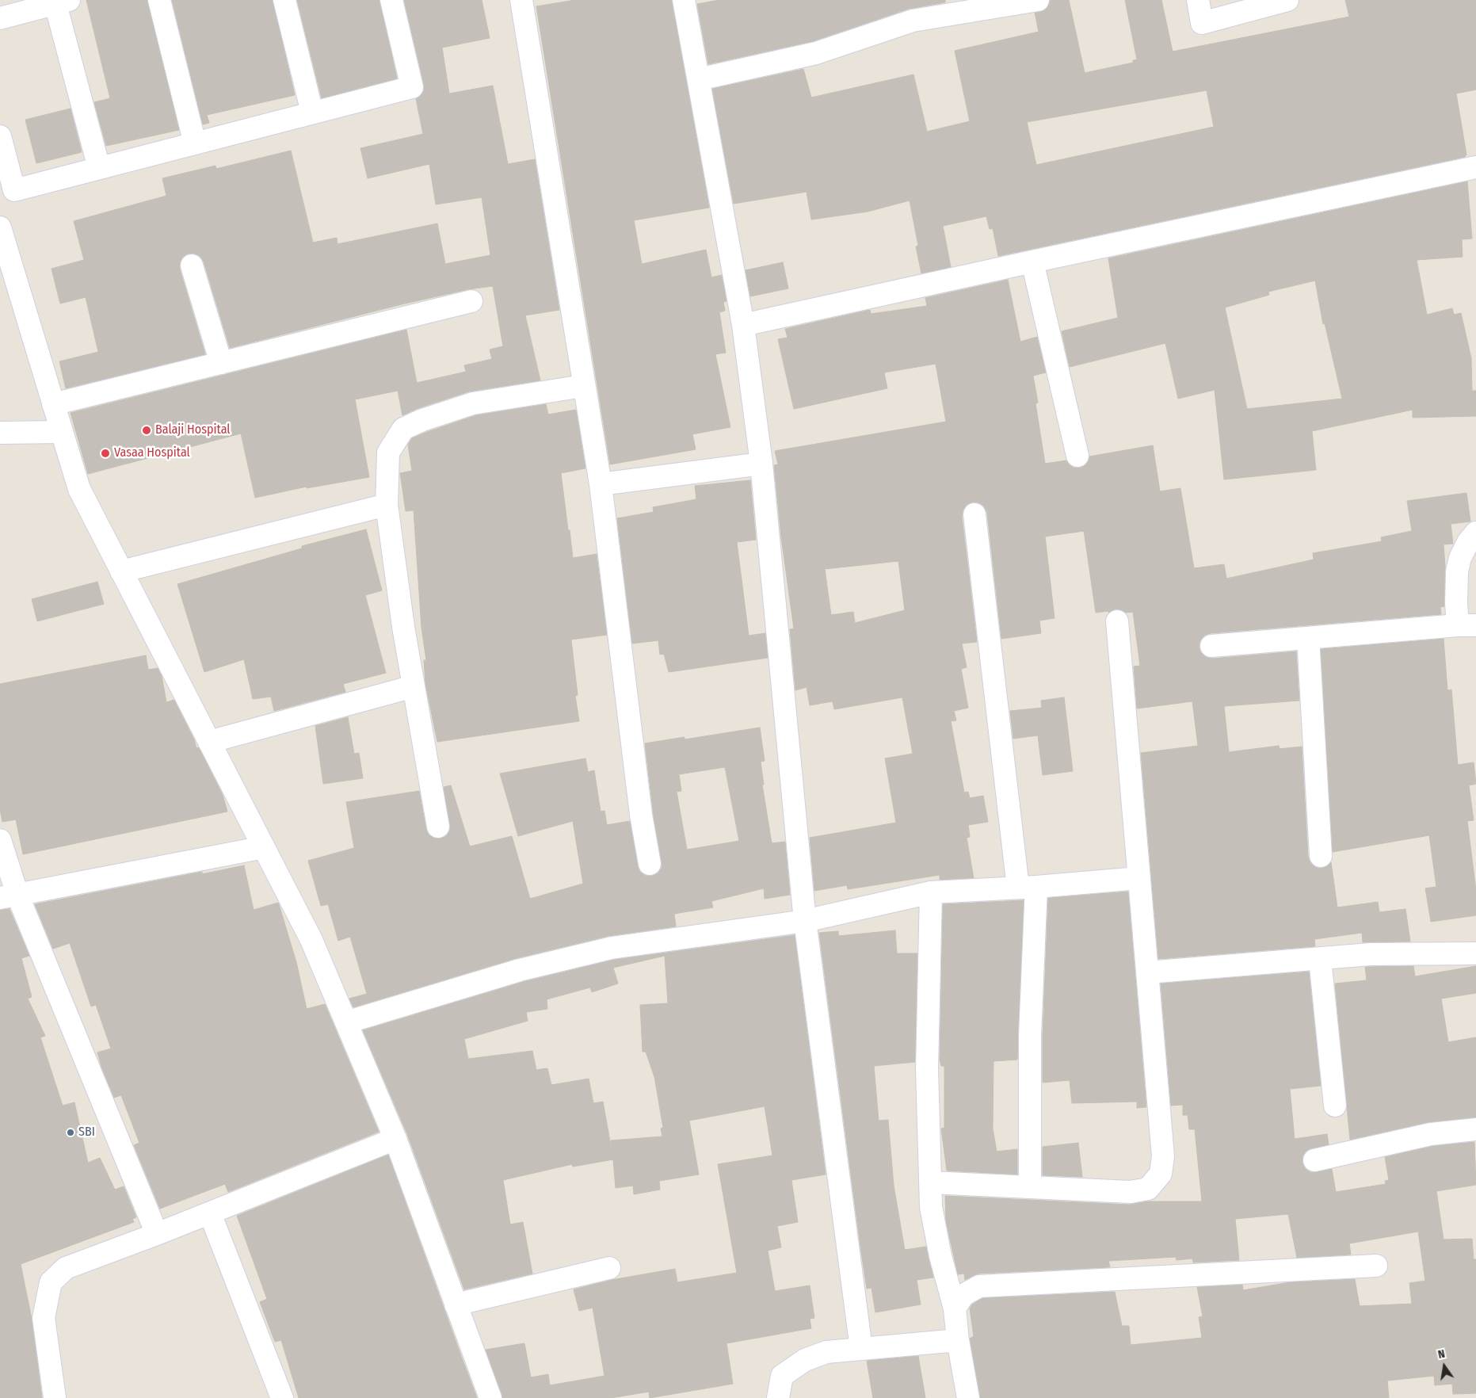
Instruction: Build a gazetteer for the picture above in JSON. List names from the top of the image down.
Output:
{
  "places": ["Balaji Hospital", "Vasaa Hospital", "SBI"],
  "north": "top"
}
